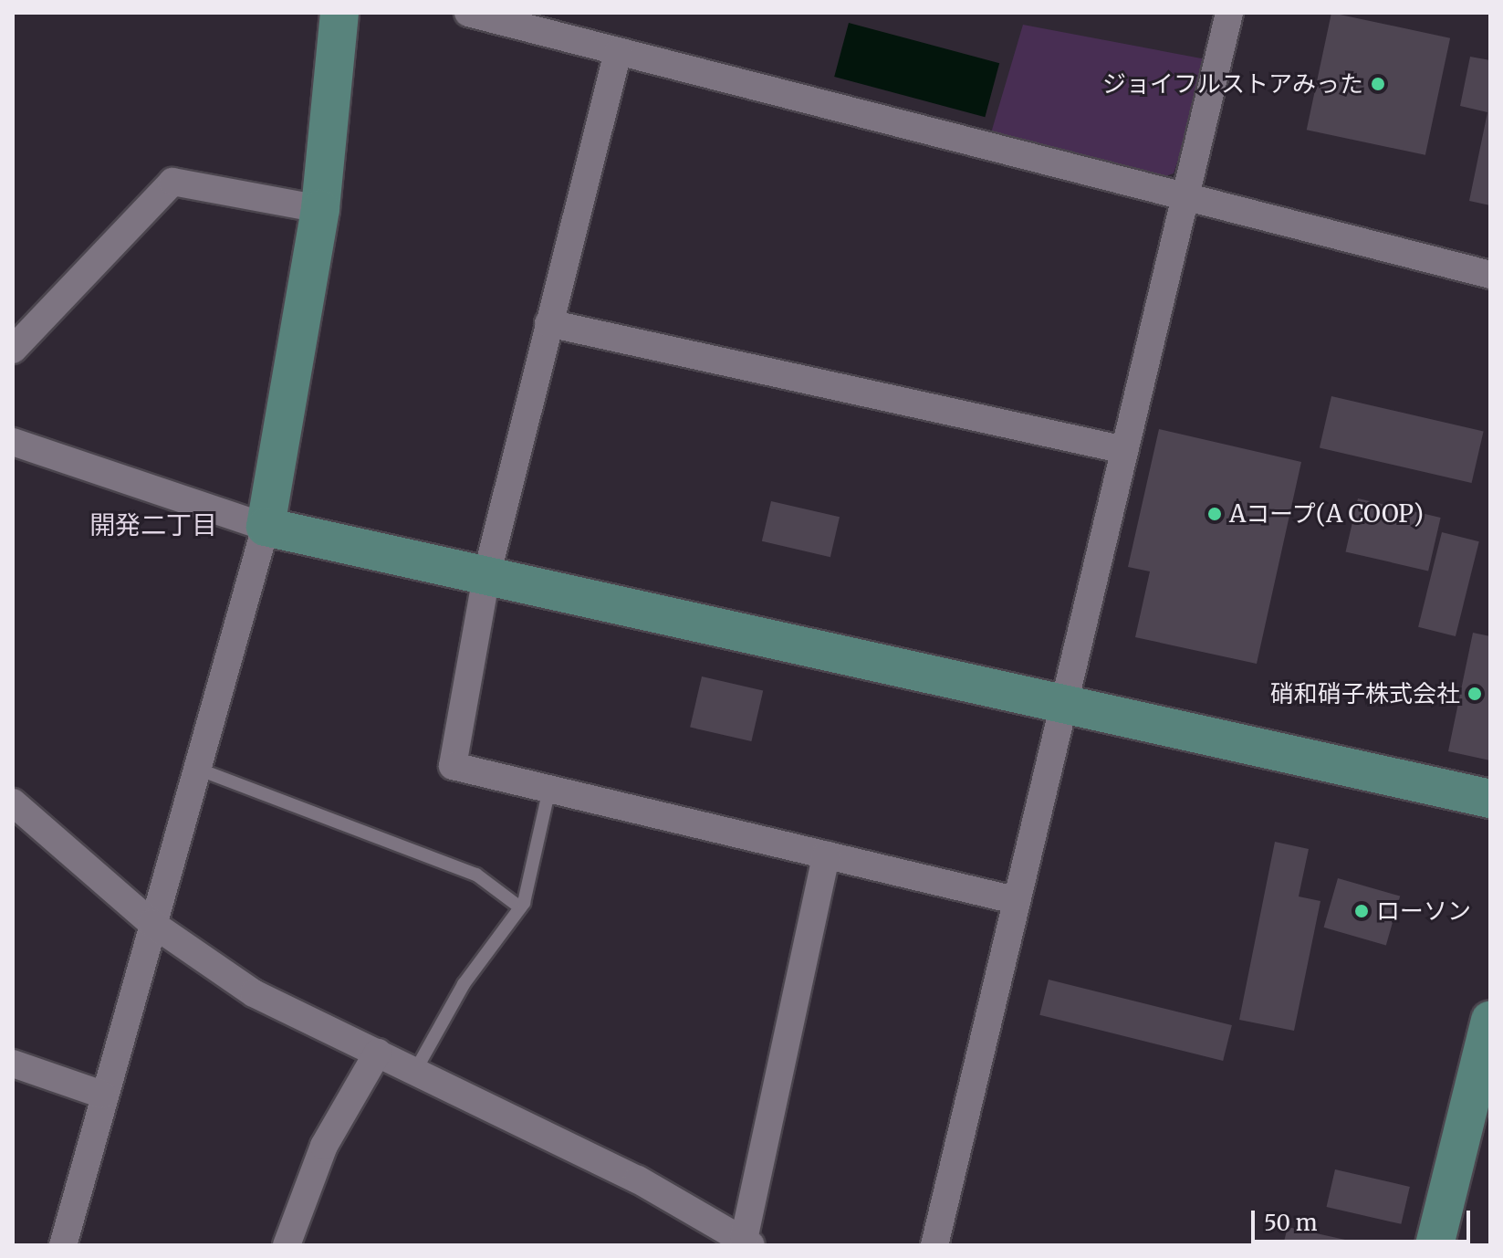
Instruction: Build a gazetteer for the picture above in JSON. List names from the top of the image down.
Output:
{
  "districts": ["開発二丁目"],
  "places": [
    "ジョイフルストアみった",
    "Aコープ(A COOP)",
    "硝和硝子株式会社",
    "ローソン"
  ],
  "scale_bar": "50 m"
}
